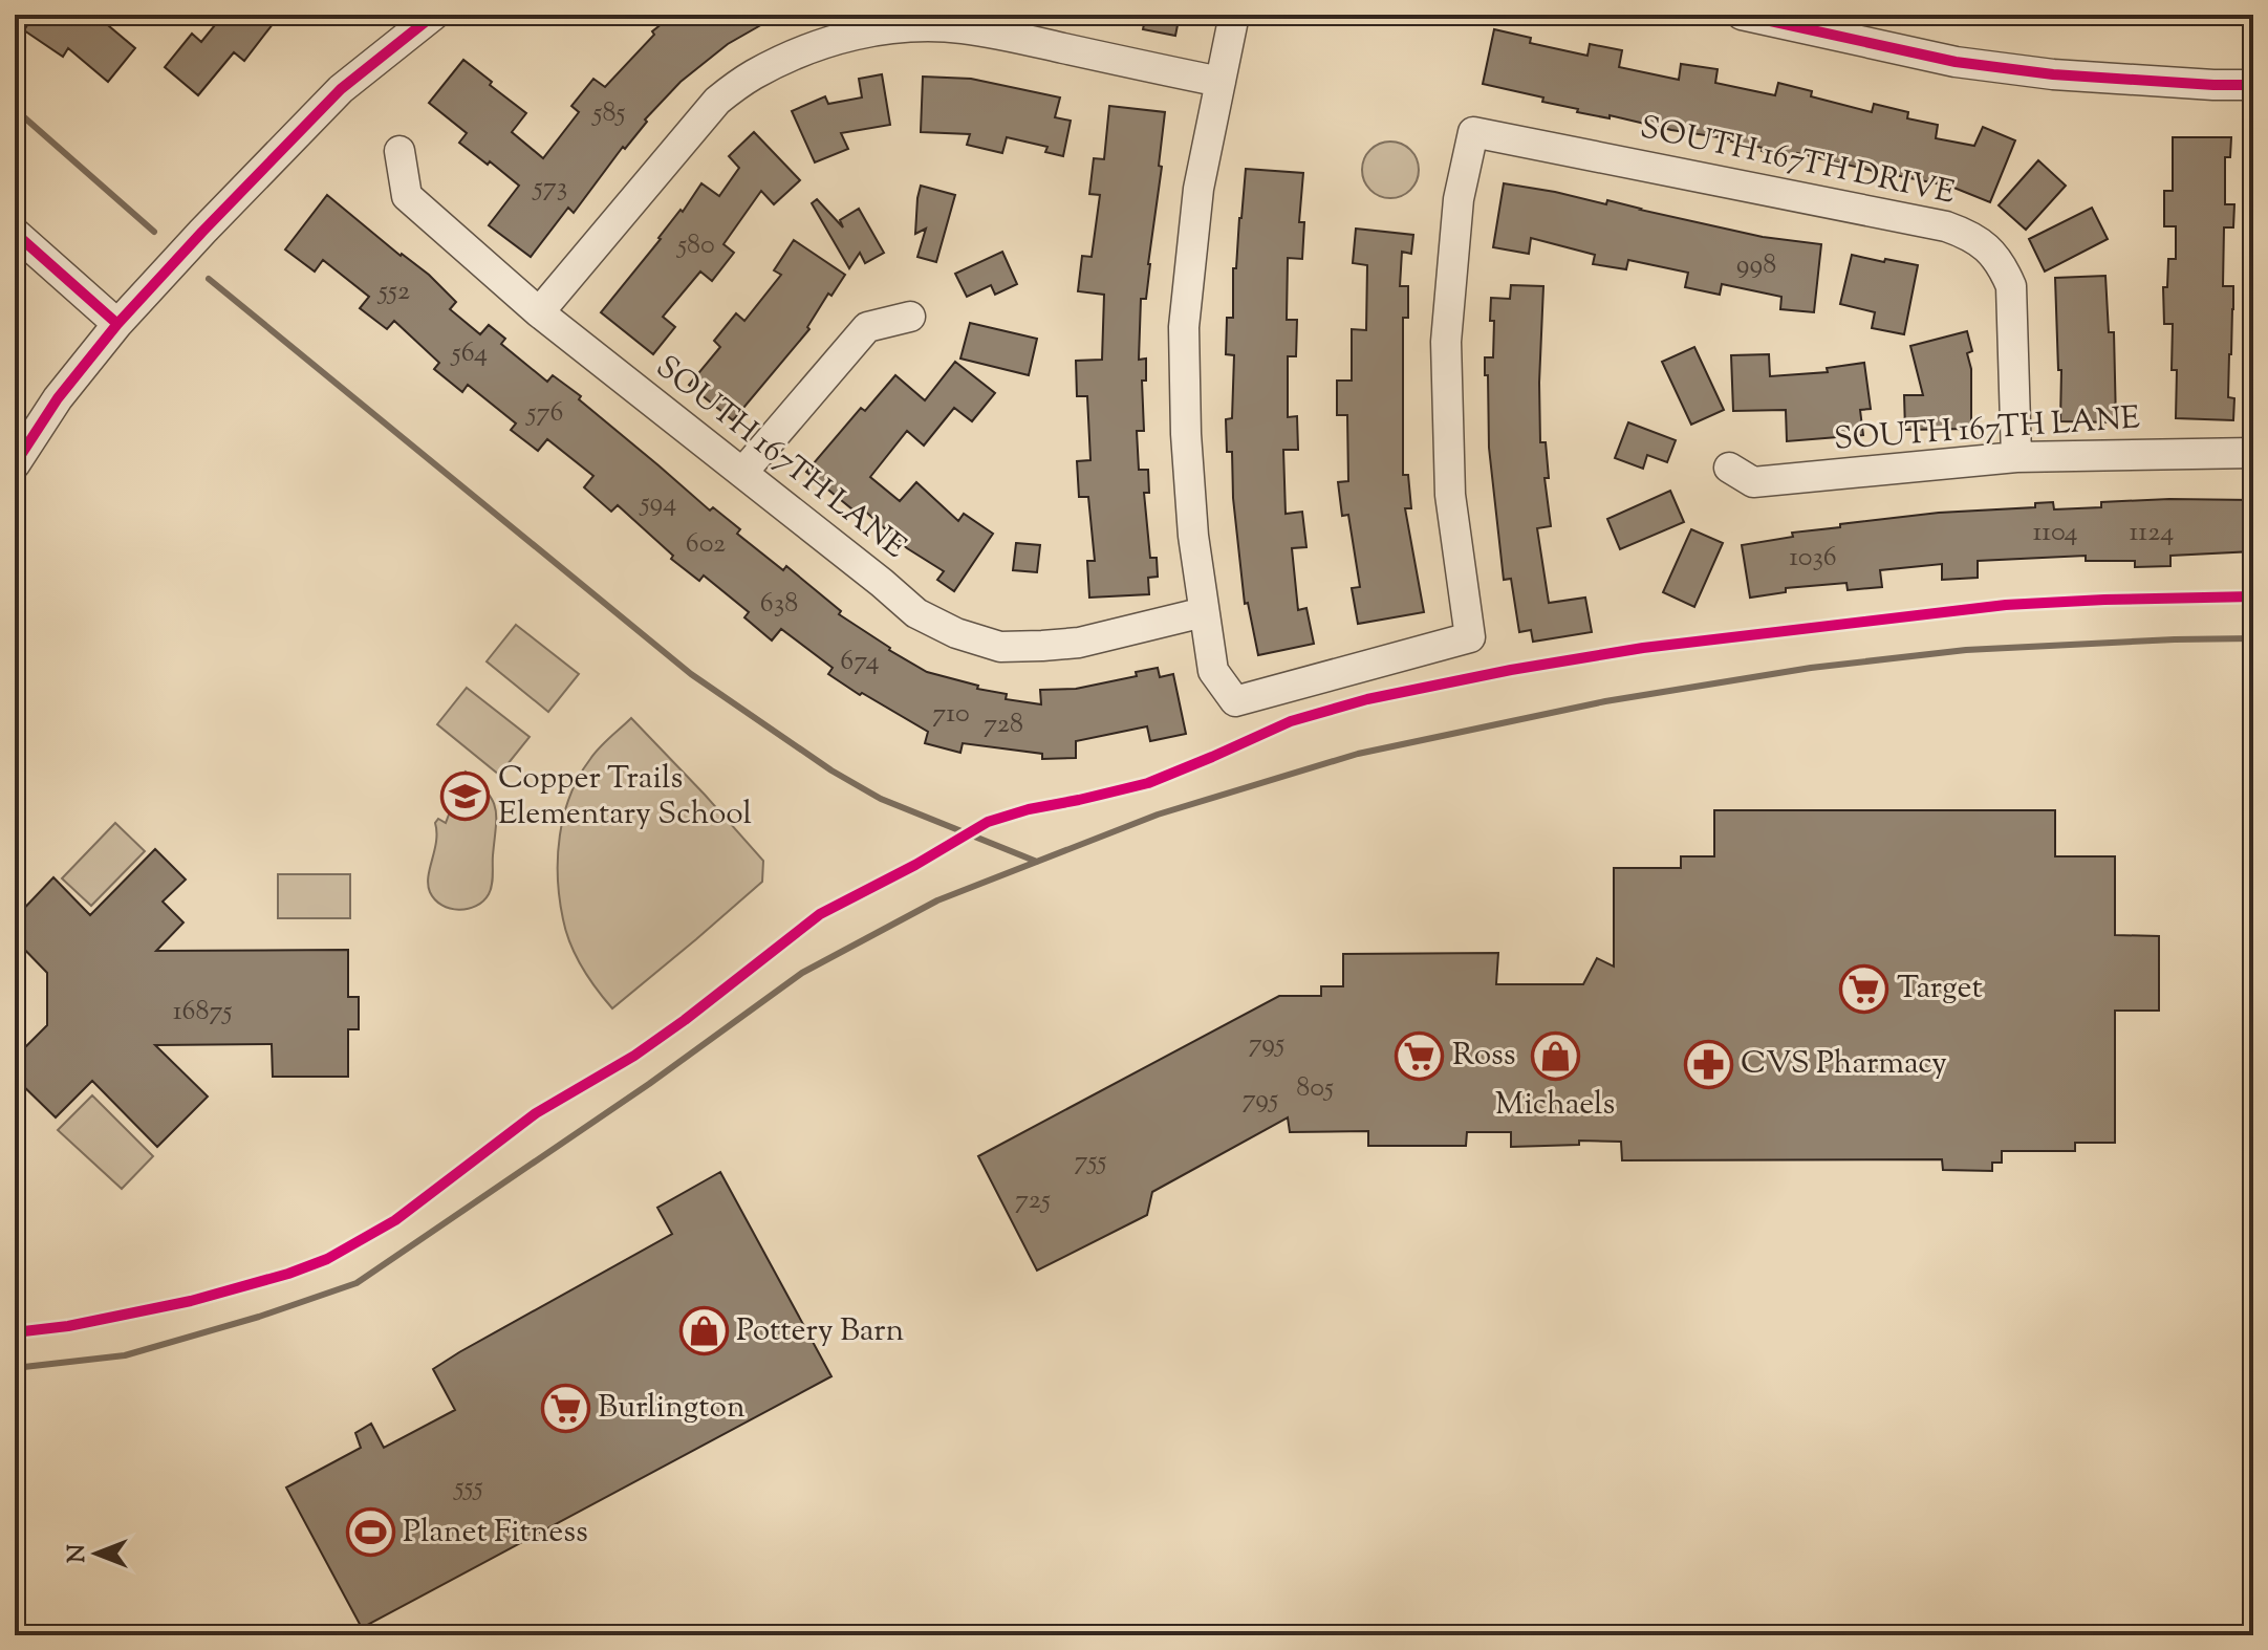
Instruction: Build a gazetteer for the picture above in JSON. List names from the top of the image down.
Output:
{
  "streets": {
    "street": ["SOUTH 167TH DRIVE", "SOUTH 167TH LANE"]
  },
  "crossings": [
    ["SOUTH 167TH DRIVE", "SOUTH 167TH LANE"]
  ],
  "places": {
    "school or university": ["Copper Trails Elementary School"],
    "supermarket": ["Target", "Ross", "Burlington"],
    "shop": ["Michaels", "Pottery Barn"],
    "pharmacy": ["CVS Pharmacy"],
    "sports": ["Planet Fitness"]
  },
  "house_numbers": [
    "585",
    "573",
    "580",
    "998",
    "552",
    "564",
    "576",
    "594",
    "1104",
    "1124",
    "602",
    "1036",
    "638",
    "674",
    "710",
    "728",
    "16875",
    "795",
    "805",
    "795",
    "755",
    "725",
    "555"
  ],
  "north": "left"
}
